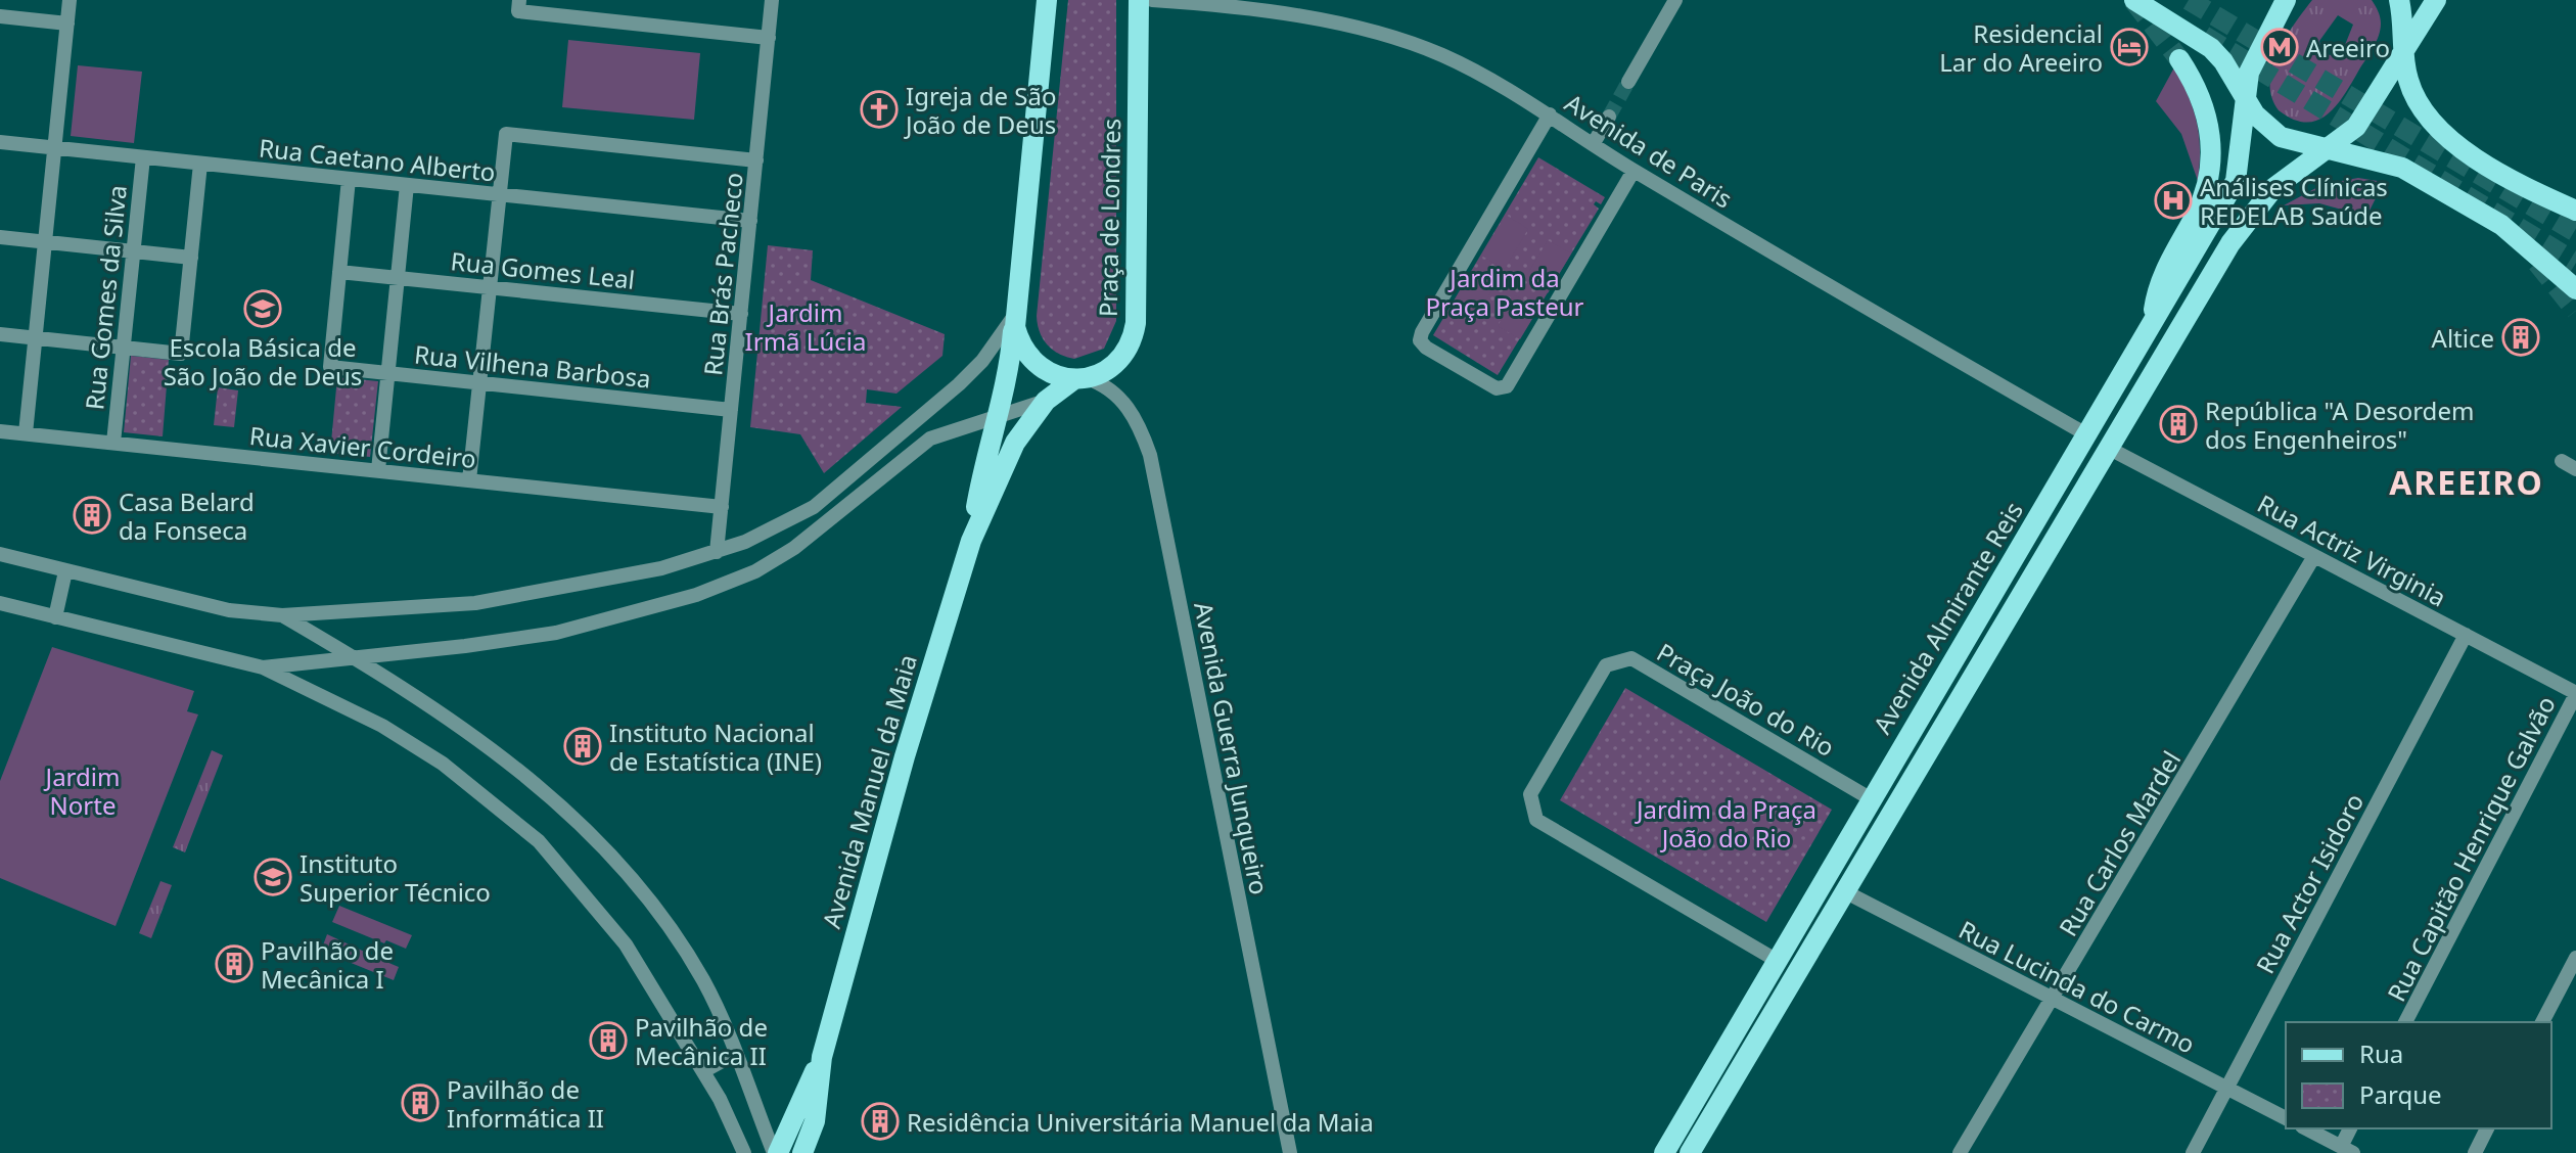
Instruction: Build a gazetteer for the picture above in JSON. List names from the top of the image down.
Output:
{
  "streets": {
    "main road": ["Praça de Londres", "Avenida Almirante Reis", "Avenida Manuel da Maia"],
    "street": [
      "Avenida de Paris",
      "Rua Caetano Alberto",
      "Rua Gomes Leal",
      "Rua Brás Pacheco",
      "Rua Gomes da Silva",
      "Rua Vilhena Barbosa",
      "Rua Xavier Cordeiro",
      "Rua Actriz Virginia",
      "Praça João do Rio",
      "Avenida Guerra Junqueiro",
      "Rua Carlos Mardel",
      "Rua Capitão Henrique Galvão",
      "Rua Actor Isidoro",
      "Rua Lucinda do Carmo"
    ]
  },
  "crossings": [
    ["Avenida de Paris", "Avenida Almirante Reis"],
    ["Rua Caetano Alberto", "Rua Brás Pacheco"],
    ["Rua Caetano Alberto", "Rua Gomes da Silva"],
    ["Praça de Londres", "Avenida Guerra Junqueiro"],
    ["Praça de Londres", "Avenida Manuel da Maia"],
    ["Rua Gomes Leal", "Rua Brás Pacheco"],
    ["Rua Gomes Leal", "Rua Vilhena Barbosa"],
    ["Rua Brás Pacheco", "Rua Vilhena Barbosa"],
    ["Rua Brás Pacheco", "Rua Xavier Cordeiro"],
    ["Rua Gomes da Silva", "Rua Xavier Cordeiro"],
    ["Rua Actriz Virginia", "Avenida Almirante Reis"],
    ["Rua Actriz Virginia", "Rua Carlos Mardel"],
    ["Rua Actriz Virginia", "Rua Capitão Henrique Galvão"],
    ["Rua Actriz Virginia", "Rua Actor Isidoro"],
    ["Avenida Almirante Reis", "Praça João do Rio"],
    ["Avenida Almirante Reis", "Rua Lucinda do Carmo"],
    ["Avenida Guerra Junqueiro", "Avenida Manuel da Maia"],
    ["Rua Carlos Mardel", "Rua Lucinda do Carmo"],
    ["Rua Actor Isidoro", "Rua Lucinda do Carmo"]
  ],
  "districts": ["AREEIRO"],
  "parks": [
    "Jardim da Praça Pasteur",
    "Jardim Irmã Lúcia",
    "Jardim Norte",
    "Jardim da Praça João do Rio"
  ],
  "places": {
    "hotel": ["Residencial Lar do Areeiro"],
    "metro station": ["Areeiro"],
    "church": ["Igreja de São João de Deus"],
    "hospital": ["Análises Clínicas REDELAB Saúde"],
    "school or university": ["Escola Básica de São João de Deus", "Instituto Superior Técnico"],
    "building": [
      "Altice",
      "República \"A Desordem dos Engenheiros\"",
      "Casa Belard da Fonseca",
      "Instituto Nacional de Estatística (INE)",
      "Pavilhão de Mecânica I",
      "Pavilhão de Mecânica II",
      "Pavilhão de Informática II",
      "Residência Universitária Manuel da Maia"
    ]
  },
  "legend": ["Rua", "Parque"]
}
